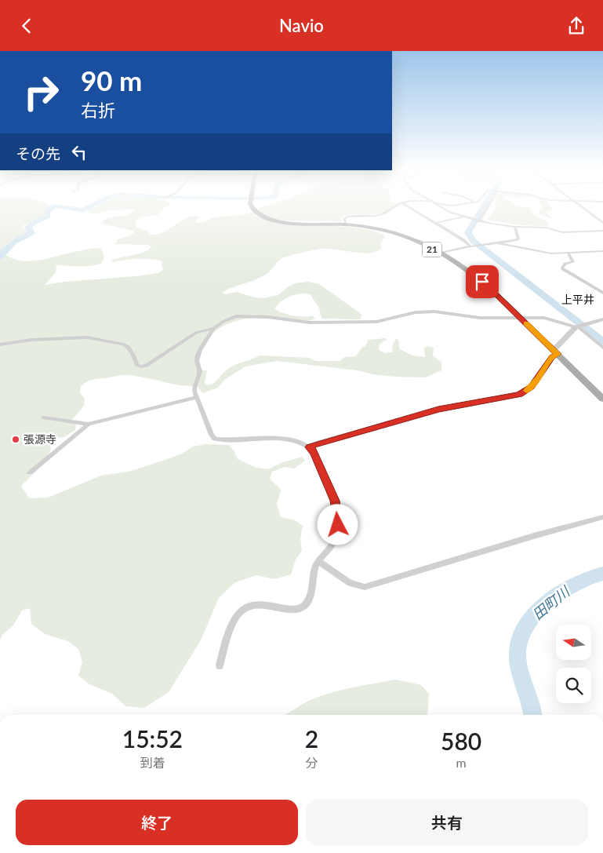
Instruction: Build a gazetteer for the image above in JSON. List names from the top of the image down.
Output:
{
  "streets": {
    "main road": ["21"]
  },
  "districts": ["上平井"],
  "water": ["田町川"],
  "places": ["張源寺"],
  "north": "left",
  "page": {
    "header": "Navio",
    "turn": ["90 m", "右折"],
    "then": "その先",
    "eta": [
      "15:52",
      "到着",
      "2",
      "分",
      "580",
      "m"
    ],
    "buttons": ["終了", "共有"]
  }
}
